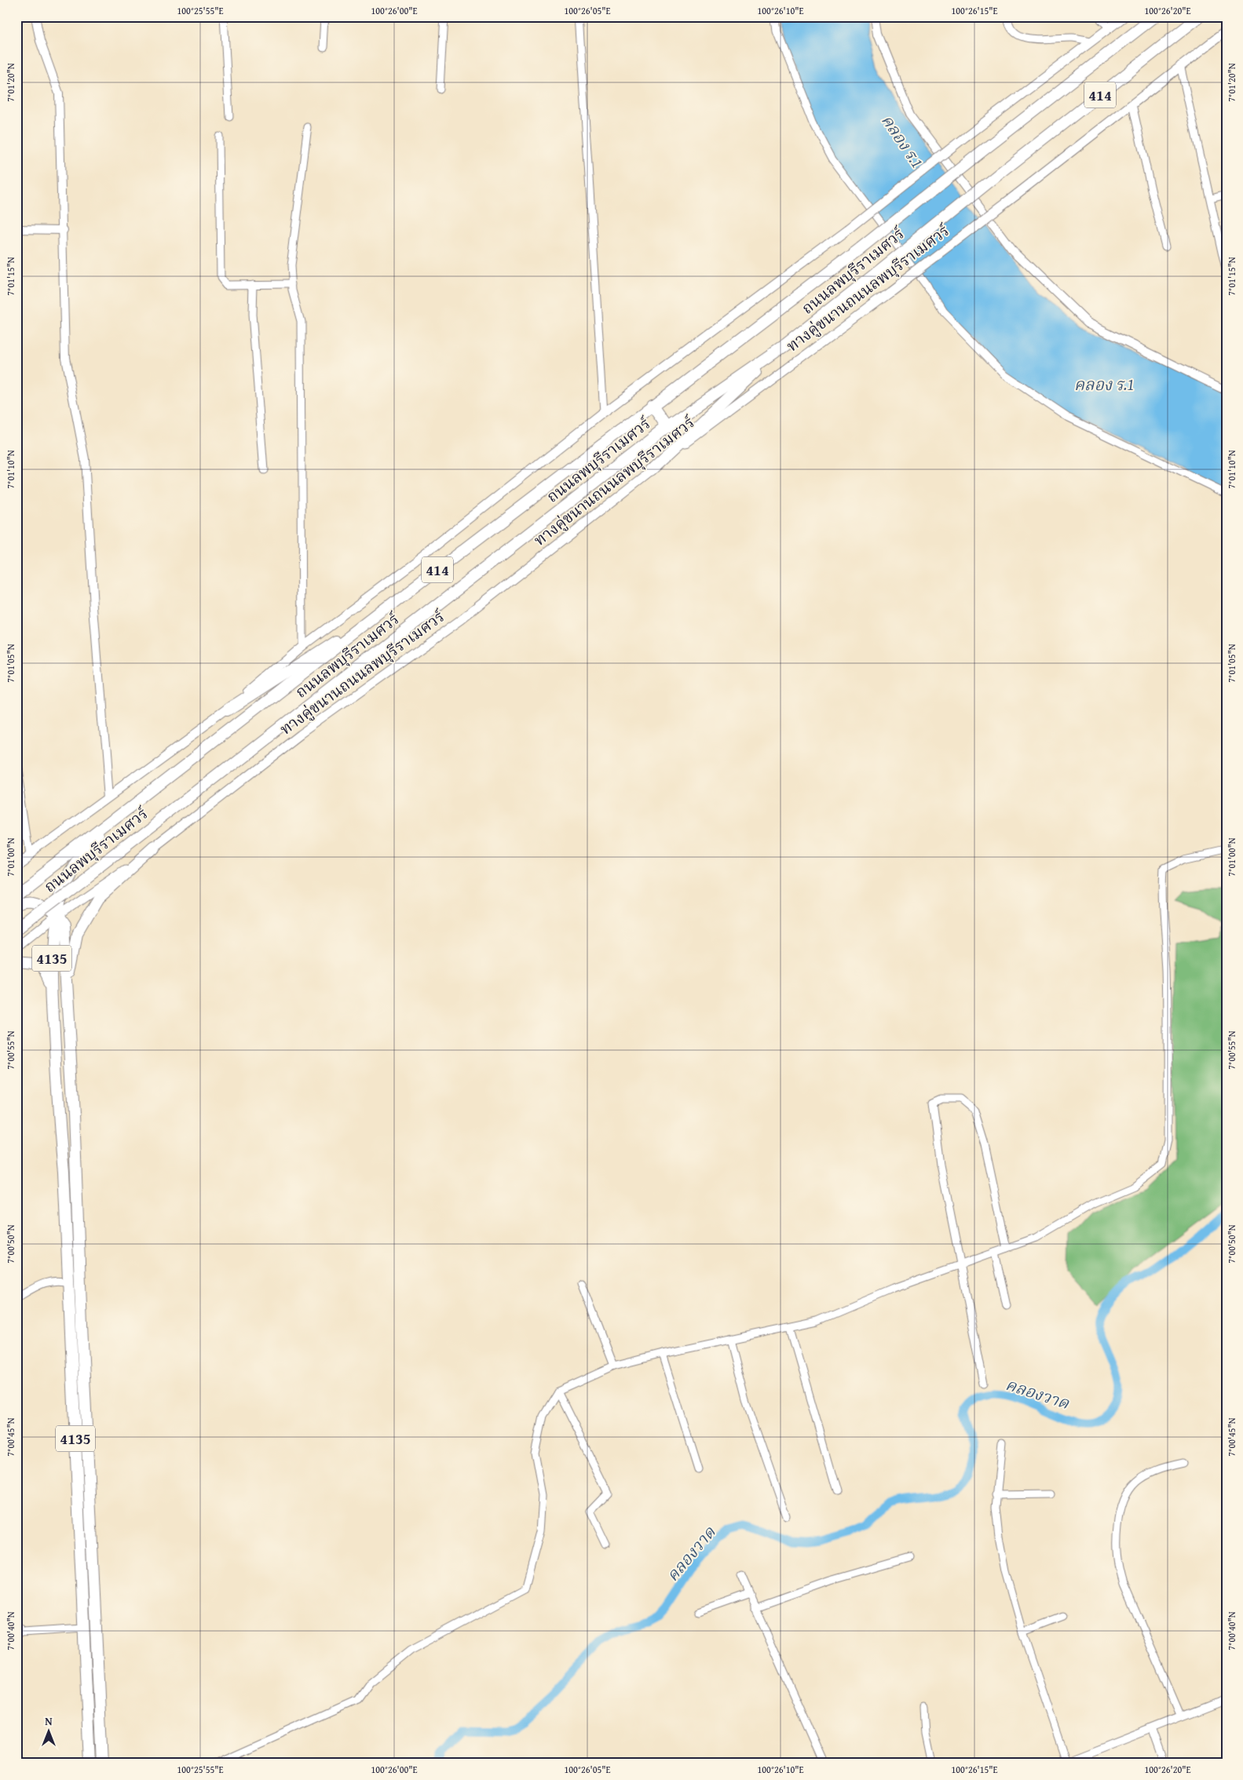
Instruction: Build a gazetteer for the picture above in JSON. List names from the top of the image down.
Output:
{
  "streets": {
    "main road": [
      "414",
      "ถนนลพบุรีราเมศวร์",
      "ทางคู่ขนานถนนลพบุรีราเมศวร์",
      "4135"
    ]
  },
  "crossings": [
    ["ถนนลพบุรีราเมศวร์", "4135"],
    ["ทางคู่ขนานถนนลพบุรีราเมศวร์", "4135"]
  ],
  "water": ["คลอง ร.1", "คลองวาด"],
  "north": "top",
  "coordinates": [
    "100°25'55\"E",
    "100°26'00\"E",
    "100°26'05\"E",
    "100°26'10\"E",
    "100°26'15\"E",
    "100°26'20\"E",
    "7°01'20\"N",
    "7°01'15\"N",
    "7°01'10\"N",
    "7°01'05\"N",
    "7°01'00\"N",
    "7°00'55\"N",
    "7°00'50\"N",
    "7°00'45\"N",
    "7°00'40\"N"
  ]
}
